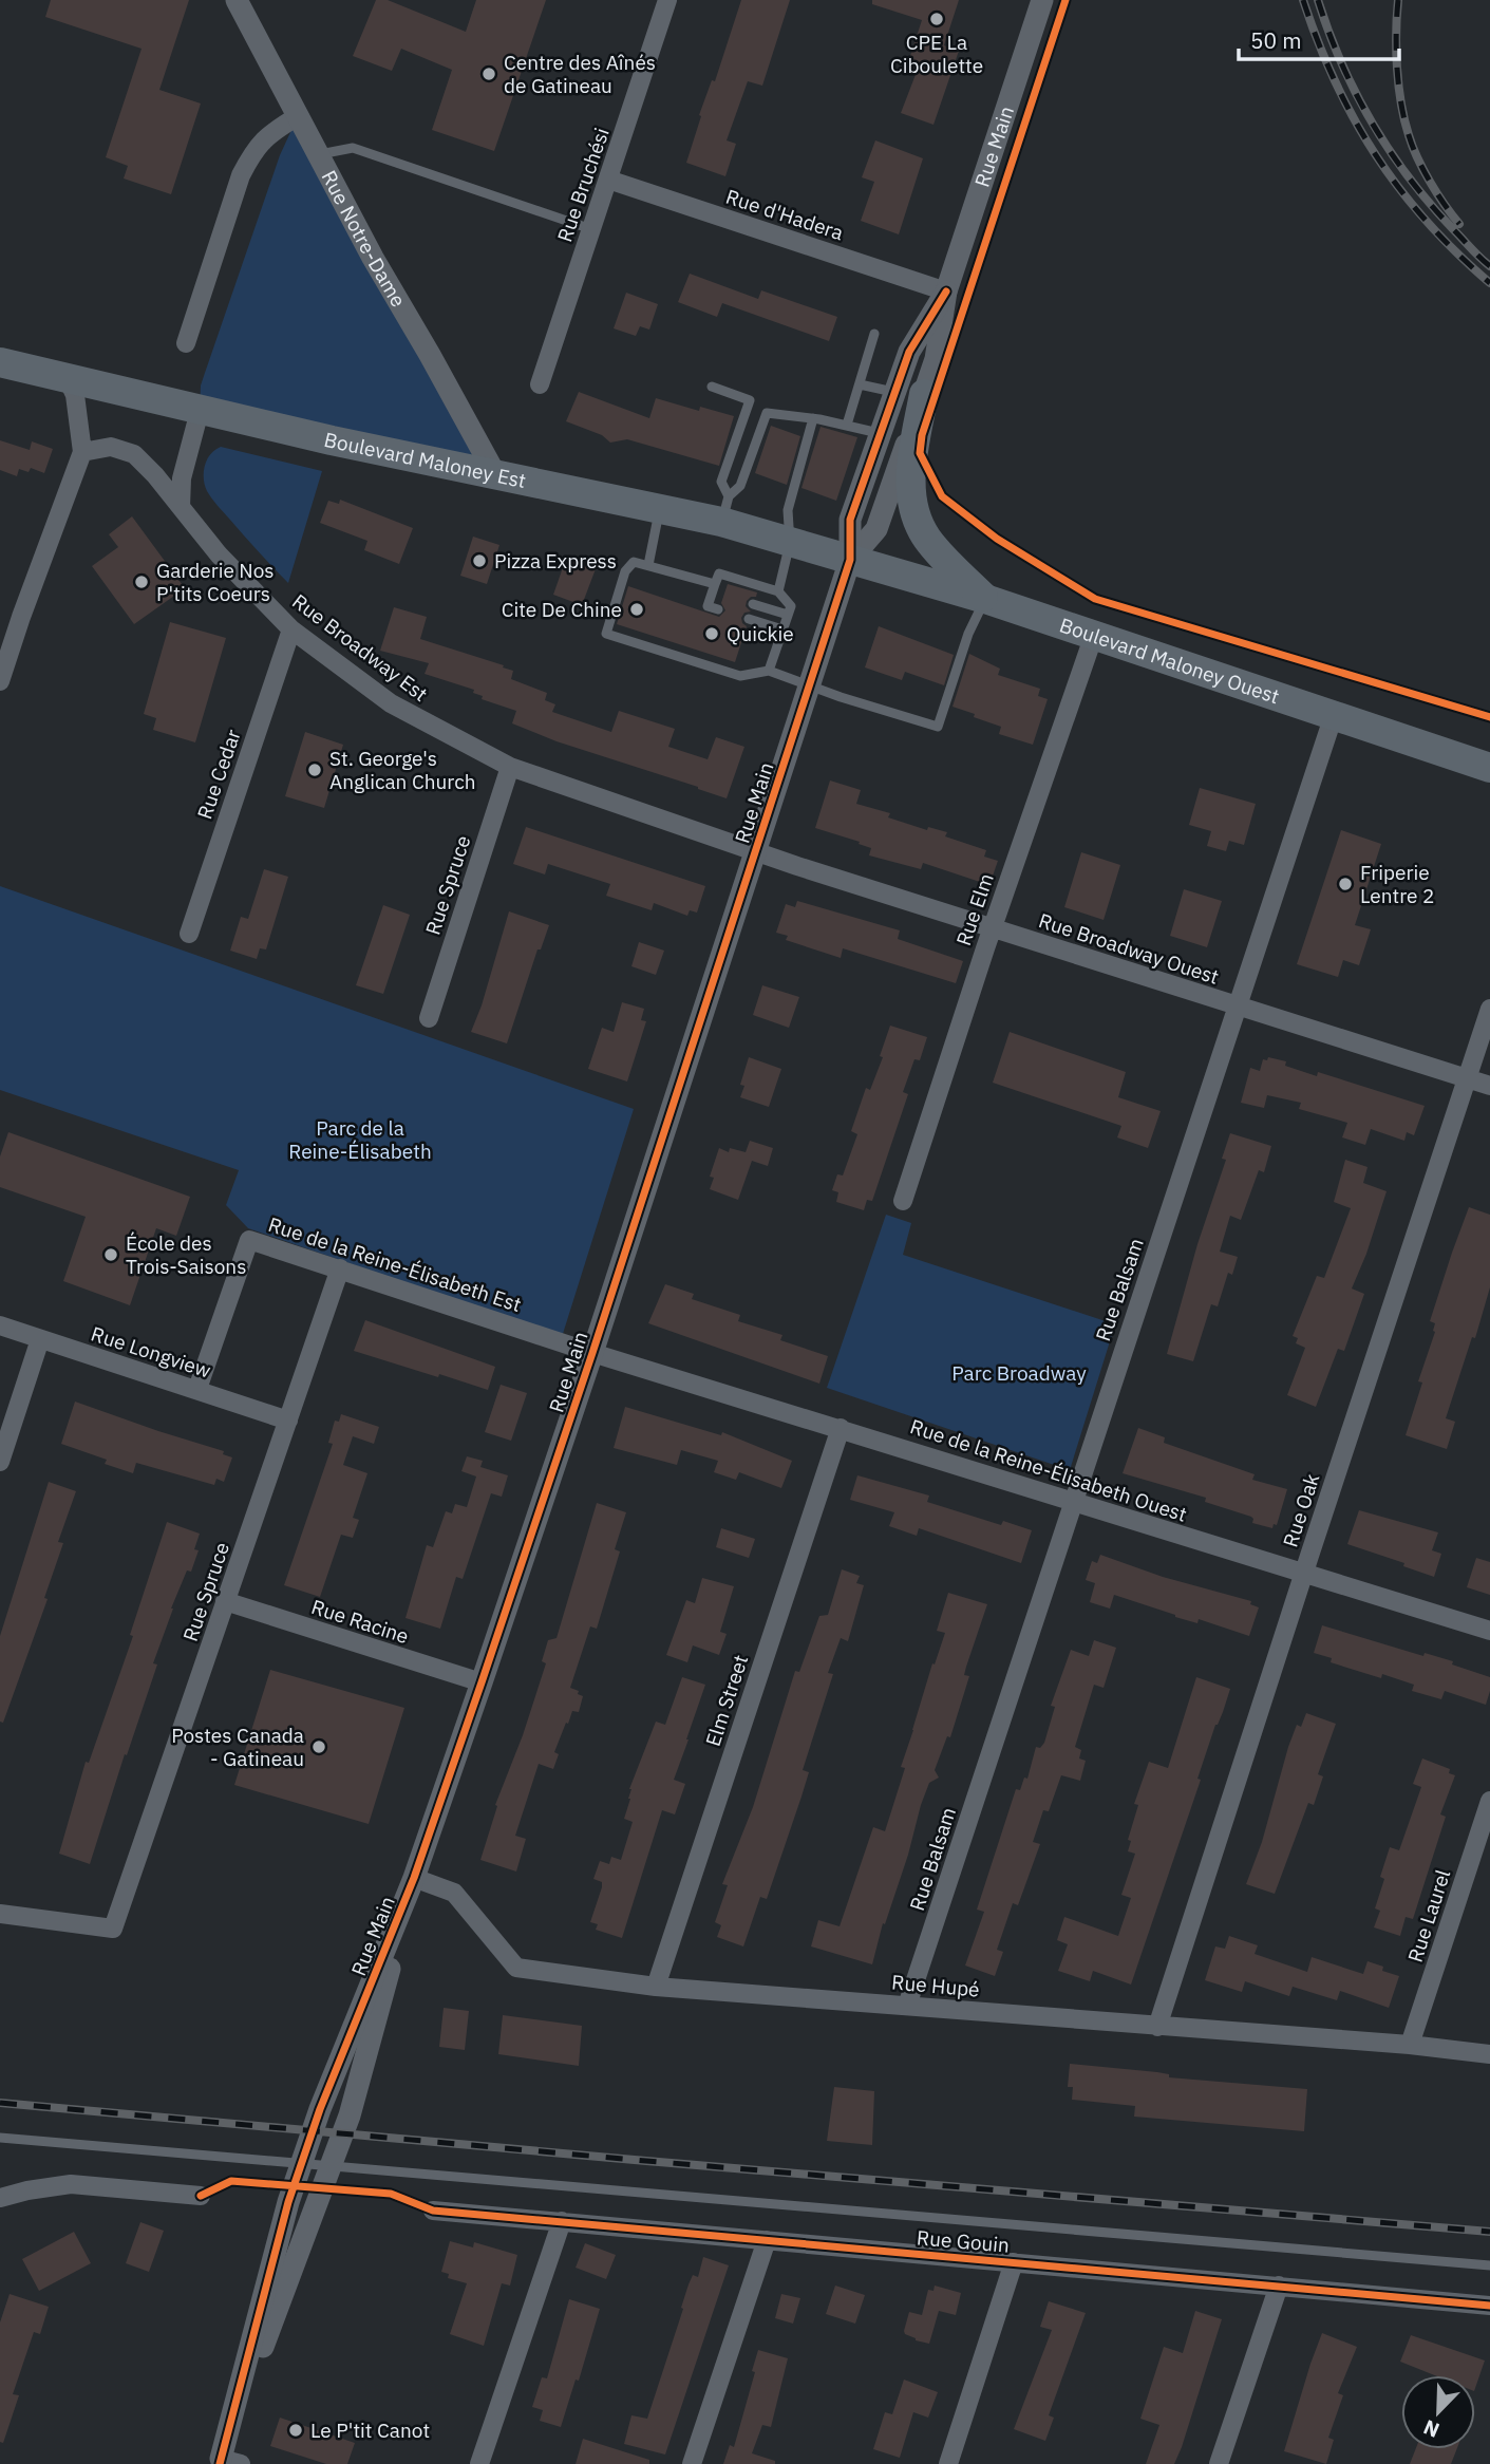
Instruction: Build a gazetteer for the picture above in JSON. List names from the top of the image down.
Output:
{
  "streets": {
    "main road": ["Boulevard Maloney Est", "Boulevard Maloney Ouest"],
    "street": [
      "Rue Main",
      "Rue Bruchési",
      "Rue d'Hadera",
      "Rue Notre-Dame",
      "Rue Broadway Est",
      "Rue Cedar",
      "Rue Spruce",
      "Rue Elm",
      "Rue Broadway Ouest",
      "Rue de la Reine-Élisabeth Est",
      "Rue Balsam",
      "Rue Longview",
      "Rue de la Reine-Élisabeth Ouest",
      "Rue Oak",
      "Rue Racine",
      "Elm Street",
      "Rue Laurel",
      "Rue Hupé",
      "Rue Gouin"
    ]
  },
  "crossings": [
    ["Rue Main", "Rue d'Hadera"],
    ["Rue Main", "Boulevard Maloney Est"],
    ["Rue Main", "Rue Broadway Est"],
    ["Rue Main", "Boulevard Maloney Ouest"],
    ["Rue Main", "Rue Broadway Ouest"],
    ["Rue Main", "Rue de la Reine-Élisabeth Est"],
    ["Rue Main", "Rue de la Reine-Élisabeth Ouest"],
    ["Rue Main", "Rue Racine"],
    ["Rue Main", "Rue Hupé"],
    ["Rue Bruchési", "Rue d'Hadera"],
    ["Rue Notre-Dame", "Boulevard Maloney Est"],
    ["Boulevard Maloney Est", "Boulevard Maloney Ouest"],
    ["Rue Broadway Est", "Rue Cedar"],
    ["Rue Broadway Est", "Rue Spruce"],
    ["Rue Broadway Est", "Rue Broadway Ouest"],
    ["Boulevard Maloney Ouest", "Rue Elm"],
    ["Boulevard Maloney Ouest", "Rue Balsam"],
    ["Rue Spruce", "Rue de la Reine-Élisabeth Est"],
    ["Rue Spruce", "Rue Longview"],
    ["Rue Spruce", "Rue Racine"],
    ["Rue Elm", "Rue Broadway Ouest"],
    ["Rue Broadway Ouest", "Rue Balsam"],
    ["Rue Broadway Ouest", "Rue Oak"],
    ["Rue de la Reine-Élisabeth Est", "Rue Longview"],
    ["Rue de la Reine-Élisabeth Est", "Rue de la Reine-Élisabeth Ouest"],
    ["Rue Balsam", "Rue de la Reine-Élisabeth Ouest"],
    ["Rue Balsam", "Rue Hupé"],
    ["Rue de la Reine-Élisabeth Ouest", "Rue Oak"],
    ["Rue de la Reine-Élisabeth Ouest", "Elm Street"],
    ["Rue Oak", "Rue Hupé"],
    ["Elm Street", "Rue Hupé"],
    ["Rue Laurel", "Rue Hupé"]
  ],
  "parks": ["Parc de la Reine-Élisabeth", "Parc Broadway"],
  "places": [
    "CPE La Ciboulette",
    "Centre des Aînés de Gatineau",
    "Pizza Express",
    "Garderie Nos P'tits Coeurs",
    "Cite De Chine",
    "Quickie",
    "St. George's Anglican Church",
    "Friperie Lentre 2",
    "École des Trois-Saisons",
    "Postes Canada - Gatineau",
    "Le P'tit Canot"
  ],
  "scale_bar": "50 m",
  "north": "bottom left"
}
